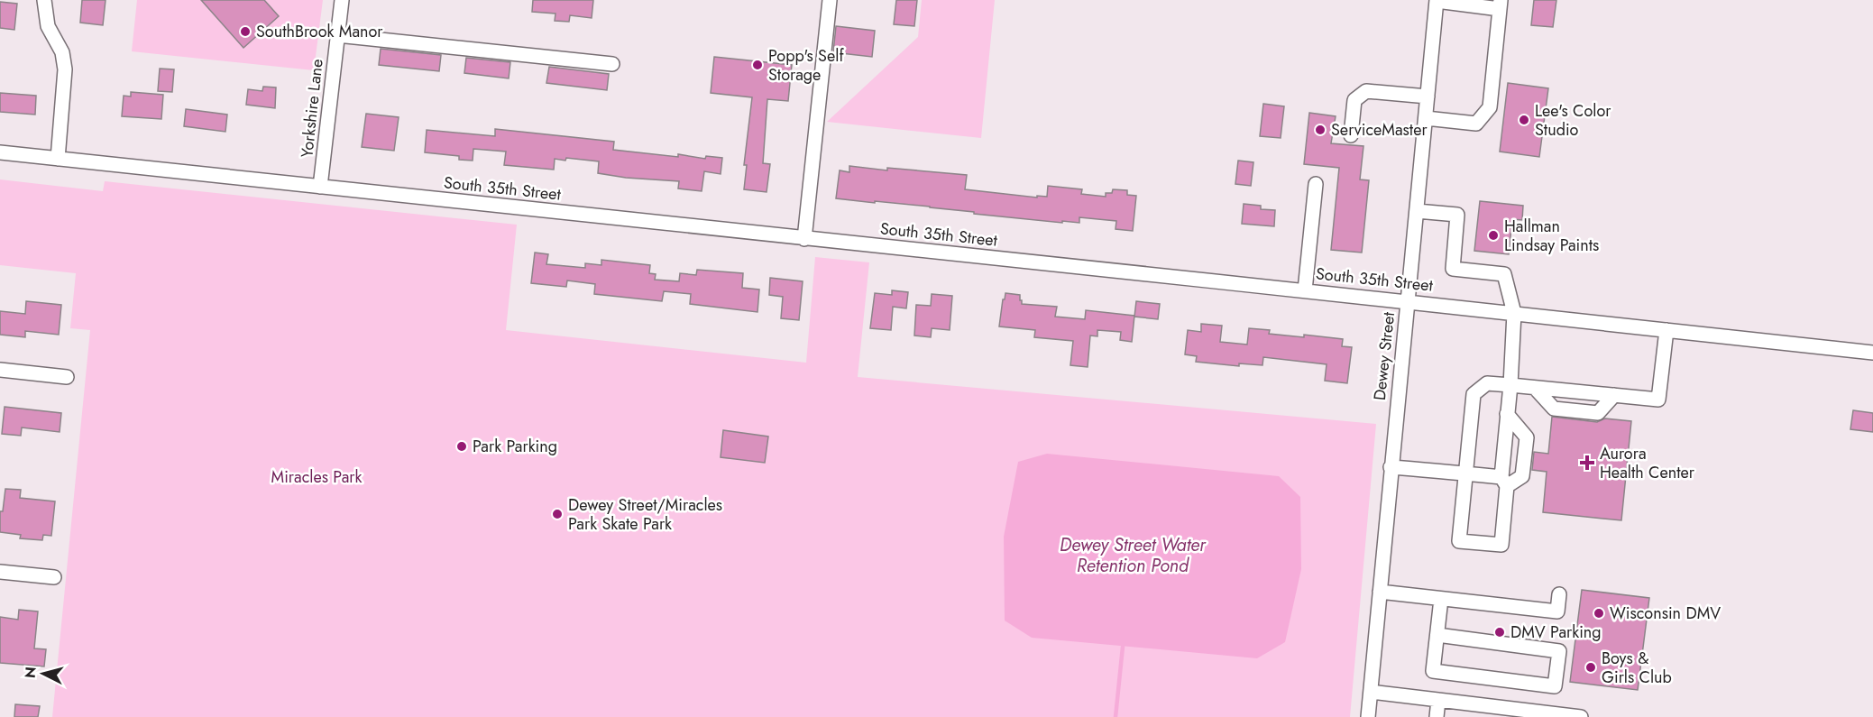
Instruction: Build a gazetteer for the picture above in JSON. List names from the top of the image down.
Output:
{
  "streets": {
    "street": ["Yorkshire Lane", "South 35th Street", "Dewey Street"]
  },
  "crossings": [
    ["Yorkshire Lane", "South 35th Street"],
    ["South 35th Street", "Dewey Street"]
  ],
  "water": ["Dewey Street Water Retention Pond"],
  "parks": ["Miracles Park"],
  "places": {
    "other": [
      "SouthBrook Manor",
      "Popp's Self Storage",
      "Lee's Color Studio",
      "ServiceMaster",
      "Hallman Lindsay Paints",
      "Park Parking",
      "Dewey Street/Miracles Park Skate Park",
      "Wisconsin DMV",
      "DMV Parking",
      "Boys & Girls Club"
    ],
    "health": ["Aurora Health Center"]
  },
  "north": "left"
}
